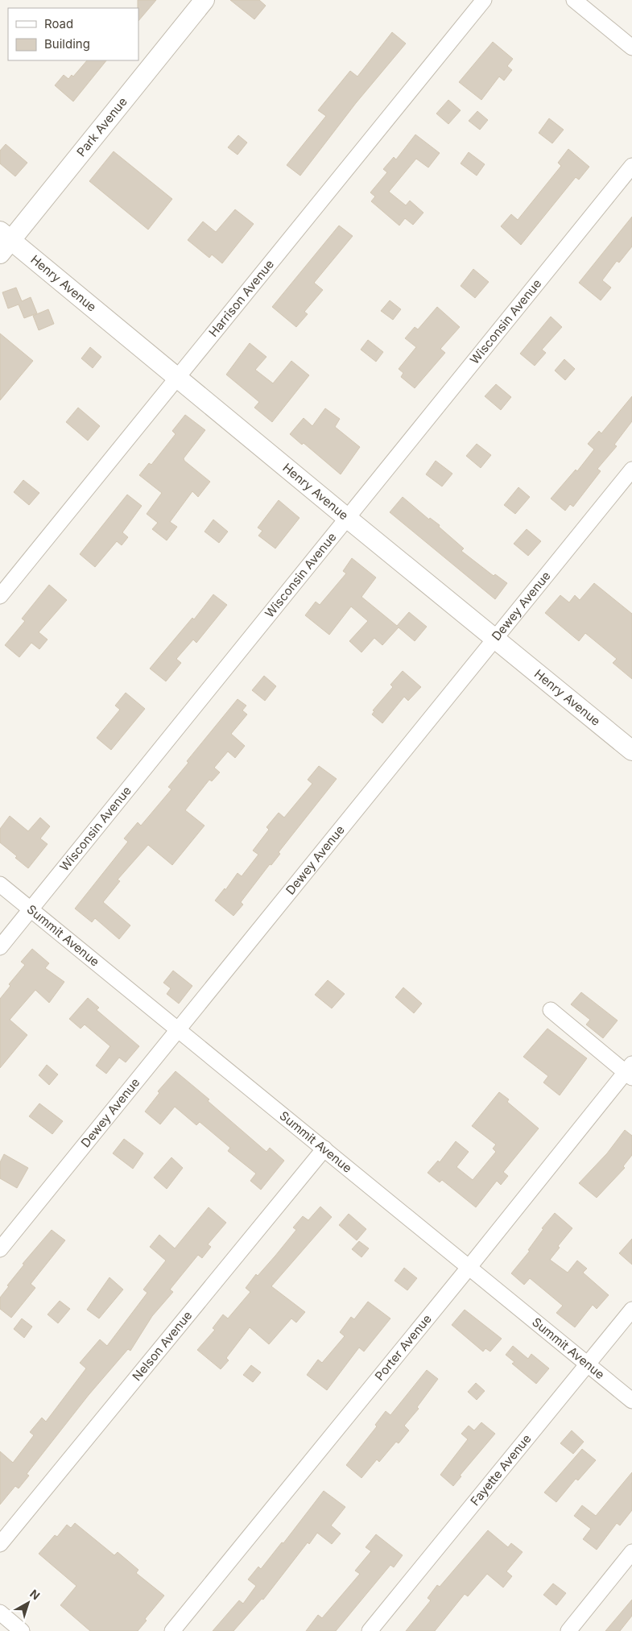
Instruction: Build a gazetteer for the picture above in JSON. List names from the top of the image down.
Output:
{
  "streets": {
    "street": [
      "Park Avenue",
      "Henry Avenue",
      "Harrison Avenue",
      "Wisconsin Avenue",
      "Dewey Avenue",
      "Summit Avenue",
      "Nelson Avenue",
      "Porter Avenue",
      "Fayette Avenue"
    ]
  },
  "crossings": [
    ["Park Avenue", "Henry Avenue"],
    ["Henry Avenue", "Harrison Avenue"],
    ["Henry Avenue", "Wisconsin Avenue"],
    ["Henry Avenue", "Dewey Avenue"],
    ["Wisconsin Avenue", "Summit Avenue"],
    ["Dewey Avenue", "Summit Avenue"],
    ["Summit Avenue", "Nelson Avenue"],
    ["Summit Avenue", "Porter Avenue"],
    ["Summit Avenue", "Fayette Avenue"]
  ],
  "legend": ["Road", "Building"],
  "north": "top right"
}
